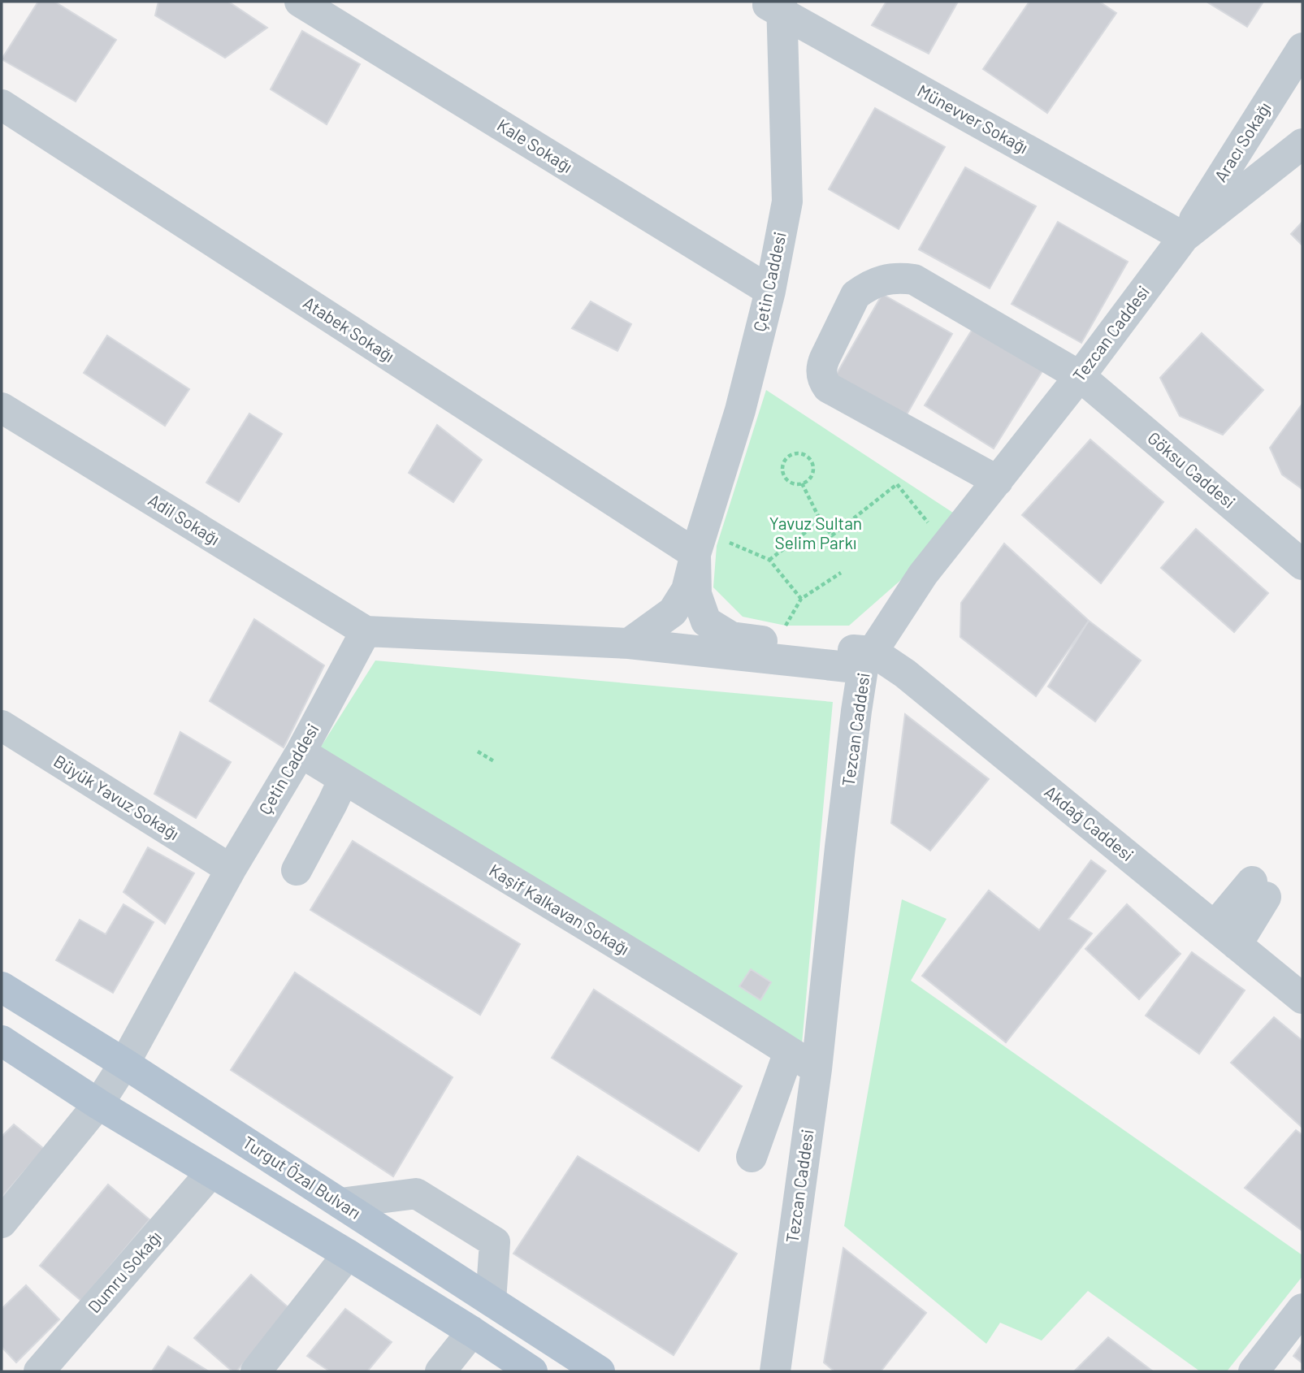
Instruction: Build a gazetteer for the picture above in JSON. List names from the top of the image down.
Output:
{
  "streets": {
    "main road": ["Turgut Özal Bulvarı"],
    "street": [
      "Münevver Sokağı",
      "Aracı Sokağı",
      "Kale Sokağı",
      "Çetin Caddesi",
      "Atabek Sokağı",
      "Tezcan Caddesi",
      "Göksu Caddesi",
      "Adil Sokağı",
      "Büyük Yavuz Sokağı",
      "Akdağ Caddesi",
      "Kaşif Kalkavan Sokağı",
      "Dumru Sokağı"
    ]
  },
  "crossings": [
    ["Münevver Sokağı", "Aracı Sokağı"],
    ["Münevver Sokağı", "Çetin Caddesi"],
    ["Münevver Sokağı", "Tezcan Caddesi"],
    ["Aracı Sokağı", "Tezcan Caddesi"],
    ["Kale Sokağı", "Çetin Caddesi"],
    ["Çetin Caddesi", "Atabek Sokağı"],
    ["Çetin Caddesi", "Tezcan Caddesi"],
    ["Çetin Caddesi", "Adil Sokağı"],
    ["Çetin Caddesi", "Büyük Yavuz Sokağı"],
    ["Çetin Caddesi", "Akdağ Caddesi"],
    ["Çetin Caddesi", "Kaşif Kalkavan Sokağı"],
    ["Çetin Caddesi", "Turgut Özal Bulvarı"],
    ["Tezcan Caddesi", "Göksu Caddesi"],
    ["Tezcan Caddesi", "Akdağ Caddesi"],
    ["Tezcan Caddesi", "Kaşif Kalkavan Sokağı"]
  ],
  "parks": ["Yavuz Sultan Selim Parkı"]
}
